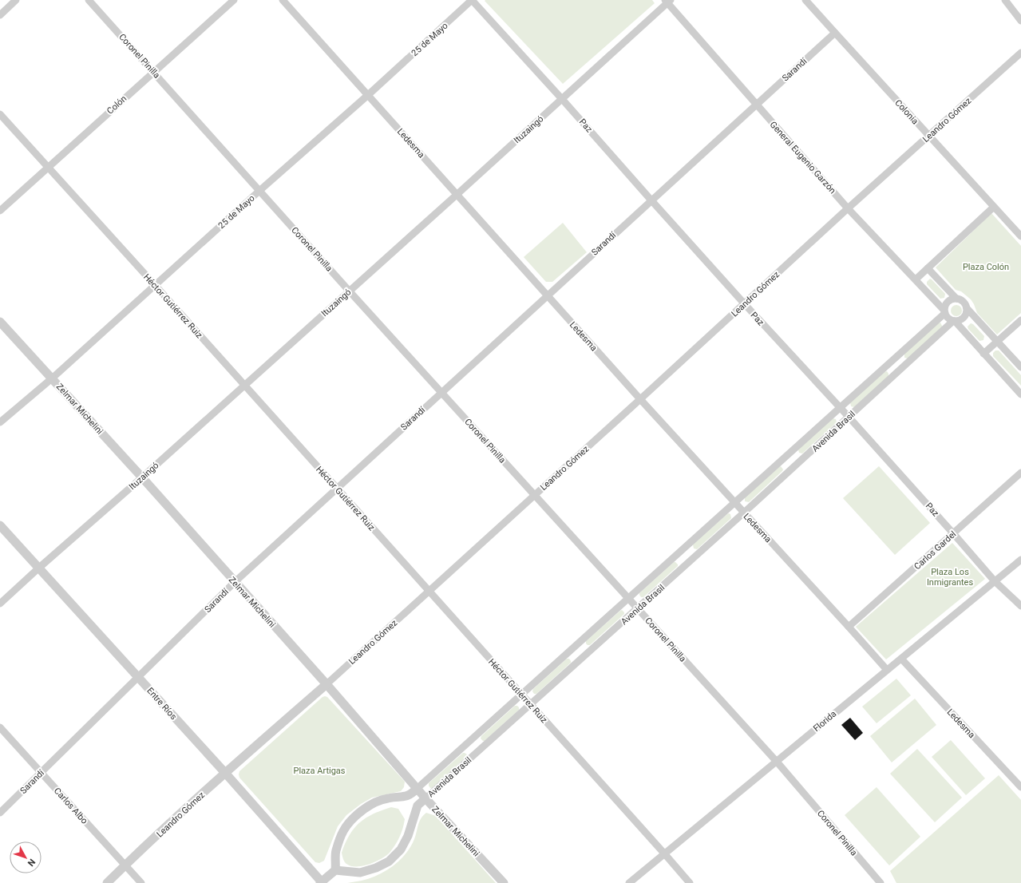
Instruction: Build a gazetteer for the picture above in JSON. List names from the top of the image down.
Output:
{
  "streets": {
    "street": [
      "25 de Mayo",
      "Coronel Pinilla",
      "Sarandí",
      "Colón",
      "Colonia",
      "Leandro Gómez",
      "Paz",
      "Ituzaingó",
      "Ledesma",
      "General Eugenio Garzón",
      "Héctor Gutiérrez Ruiz",
      "Zelmar Michelini",
      "Avenida Brasil",
      "Carlos Gardel",
      "Entre Ríos",
      "Florida",
      "Carlos Albo"
    ]
  },
  "crossings": [
    ["25 de Mayo", "Coronel Pinilla"],
    ["25 de Mayo", "Paz"],
    ["25 de Mayo", "Ledesma"],
    ["25 de Mayo", "Héctor Gutiérrez Ruiz"],
    ["25 de Mayo", "Zelmar Michelini"],
    ["Coronel Pinilla", "Sarandí"],
    ["Coronel Pinilla", "Colón"],
    ["Coronel Pinilla", "Leandro Gómez"],
    ["Coronel Pinilla", "Ituzaingó"],
    ["Coronel Pinilla", "Avenida Brasil"],
    ["Coronel Pinilla", "Florida"],
    ["Sarandí", "Colonia"],
    ["Sarandí", "Paz"],
    ["Sarandí", "Ledesma"],
    ["Sarandí", "General Eugenio Garzón"],
    ["Sarandí", "Héctor Gutiérrez Ruiz"],
    ["Sarandí", "Zelmar Michelini"],
    ["Sarandí", "Entre Ríos"],
    ["Sarandí", "Carlos Albo"],
    ["Colón", "Héctor Gutiérrez Ruiz"],
    ["Colonia", "Leandro Gómez"],
    ["Leandro Gómez", "Paz"],
    ["Leandro Gómez", "Ledesma"],
    ["Leandro Gómez", "General Eugenio Garzón"],
    ["Leandro Gómez", "Héctor Gutiérrez Ruiz"],
    ["Leandro Gómez", "Zelmar Michelini"],
    ["Leandro Gómez", "Entre Ríos"],
    ["Leandro Gómez", "Carlos Albo"],
    ["Paz", "Ituzaingó"],
    ["Paz", "Avenida Brasil"],
    ["Paz", "Carlos Gardel"],
    ["Paz", "Florida"],
    ["Ituzaingó", "Ledesma"],
    ["Ituzaingó", "General Eugenio Garzón"],
    ["Ituzaingó", "Héctor Gutiérrez Ruiz"],
    ["Ituzaingó", "Zelmar Michelini"],
    ["Ituzaingó", "Entre Ríos"],
    ["Ledesma", "Avenida Brasil"],
    ["Ledesma", "Carlos Gardel"],
    ["Ledesma", "Florida"],
    ["General Eugenio Garzón", "Avenida Brasil"],
    ["Héctor Gutiérrez Ruiz", "Avenida Brasil"],
    ["Héctor Gutiérrez Ruiz", "Florida"],
    ["Zelmar Michelini", "Avenida Brasil"]
  ],
  "parks": ["Plaza Colón", "Plaza Los Inmigrantes", "Plaza Artigas"],
  "north": "bottom right"
}
